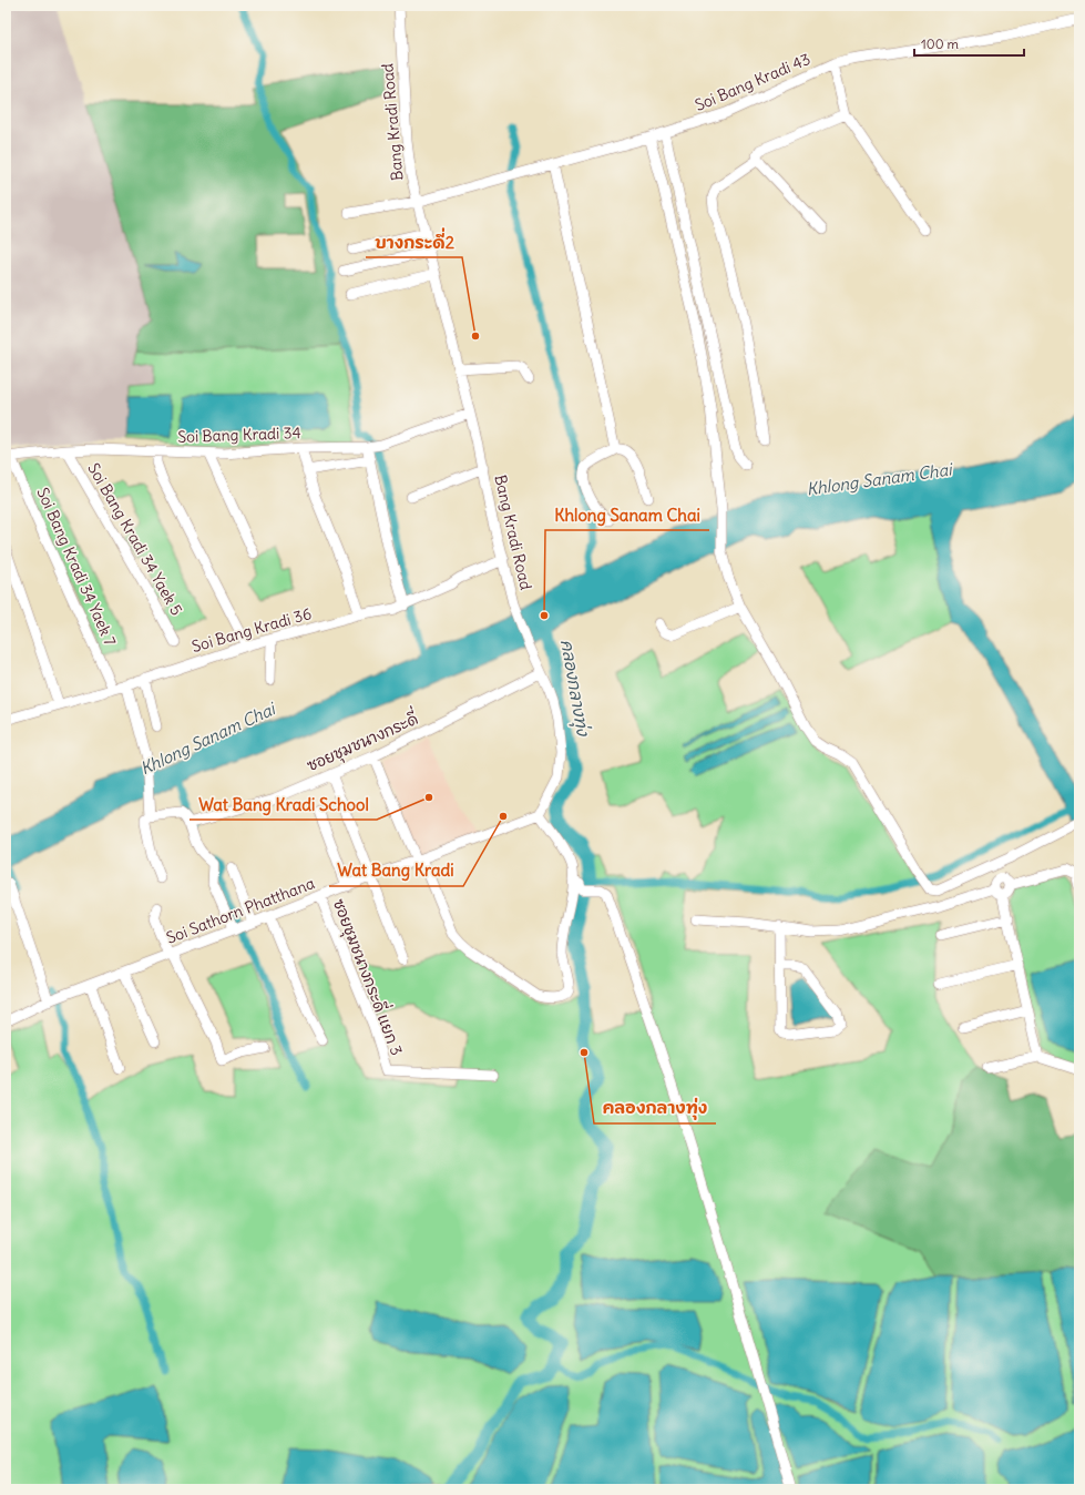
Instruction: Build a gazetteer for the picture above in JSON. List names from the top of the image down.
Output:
{
  "streets": {
    "street": [
      "Soi Bang Kradi 43",
      "Bang Kradi Road",
      "Soi Bang Kradi 34",
      "Soi Bang Kradi 34 Yaek 5",
      "Soi Bang Kradi 34 Yaek 7",
      "Soi Bang Kradi 36",
      "ซอยชุมชนางกระดี่",
      "Soi Sathorn Phatthana",
      "ซอยชุมชนางกระดี่ แยก 3"
    ]
  },
  "crossings": [
    ["Soi Bang Kradi 43", "Bang Kradi Road"],
    ["Bang Kradi Road", "Soi Bang Kradi 34"],
    ["Bang Kradi Road", "Soi Bang Kradi 36"],
    ["Bang Kradi Road", "ซอยชุมชนางกระดี่"],
    ["Bang Kradi Road", "Soi Sathorn Phatthana"],
    ["Soi Bang Kradi 34", "Soi Bang Kradi 34 Yaek 5"],
    ["Soi Bang Kradi 34", "Soi Bang Kradi 34 Yaek 7"],
    ["Soi Bang Kradi 34 Yaek 7", "Soi Bang Kradi 36"],
    ["Soi Sathorn Phatthana", "ซอยชุมชนางกระดี่ แยก 3"]
  ],
  "water": ["Khlong Sanam Chai", "คลองกลางทุ่ง"],
  "places": [
    "บางกระดี่2",
    "Khlong Sanam Chai",
    "Wat Bang Kradi School",
    "Wat Bang Kradi",
    "คลองกลางทุ่ง"
  ],
  "scale_bar": "100 m"
}
